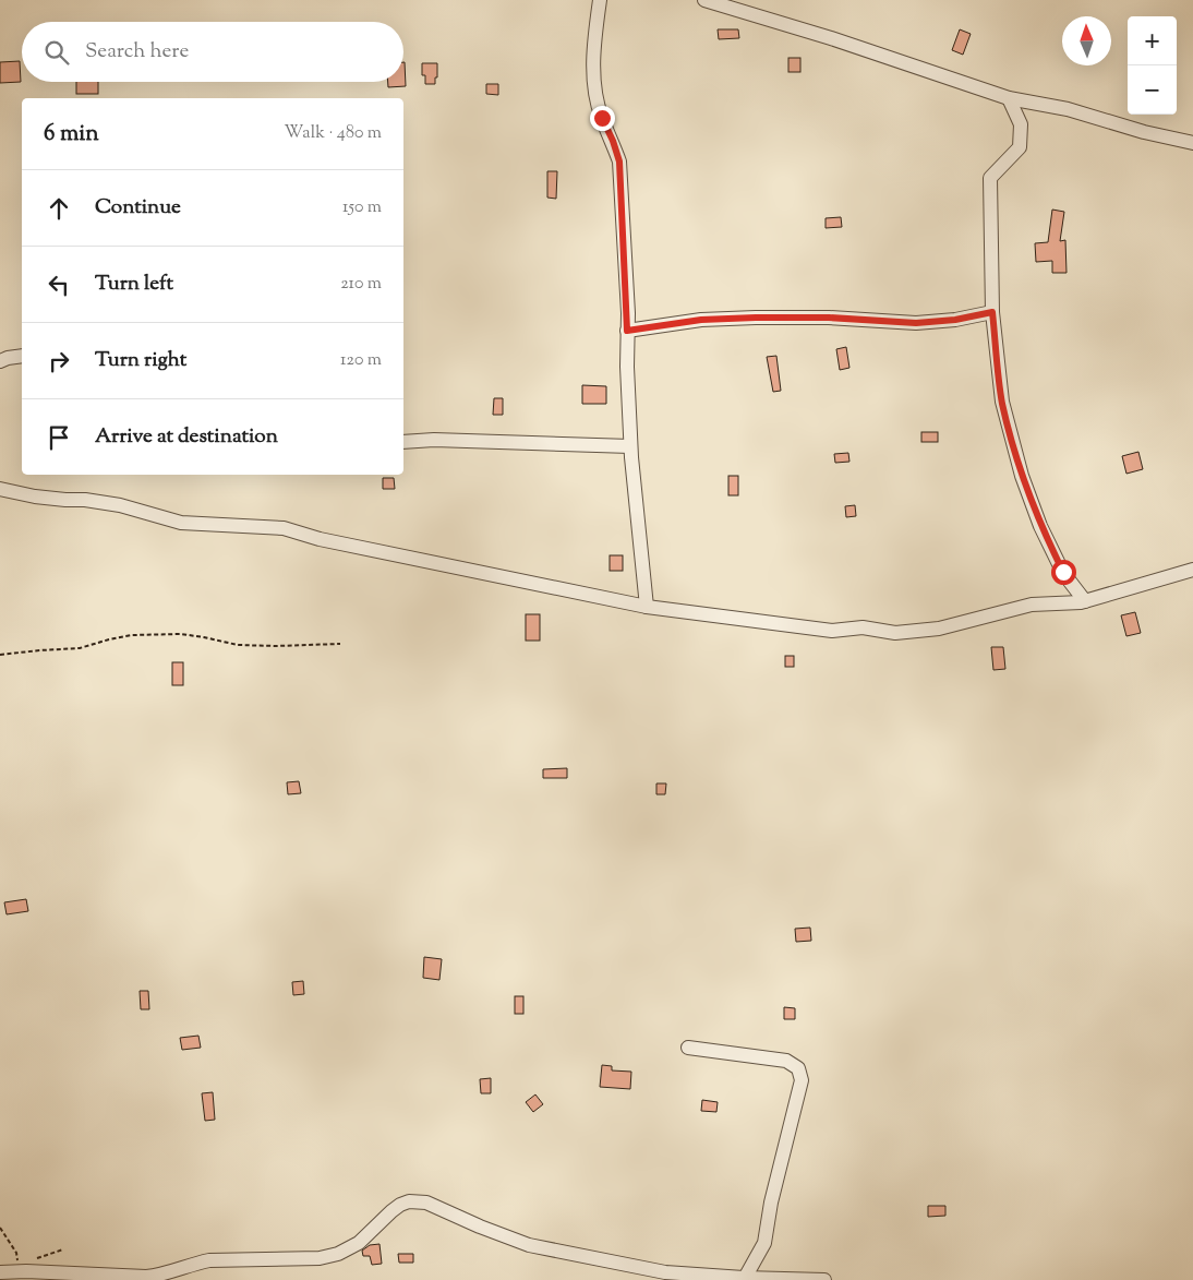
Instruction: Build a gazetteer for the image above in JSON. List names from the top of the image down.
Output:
{
  "north": "top",
  "page": {
    "map_buttons": ["+", "−"],
    "search": "Search here",
    "heading": ["6 min", "Walk · 480 m"],
    "list": [
      ["Continue", "150 m"],
      ["Turn left", "210 m"],
      ["Turn right", "120 m"],
      "Arrive at destination"
    ]
  }
}
